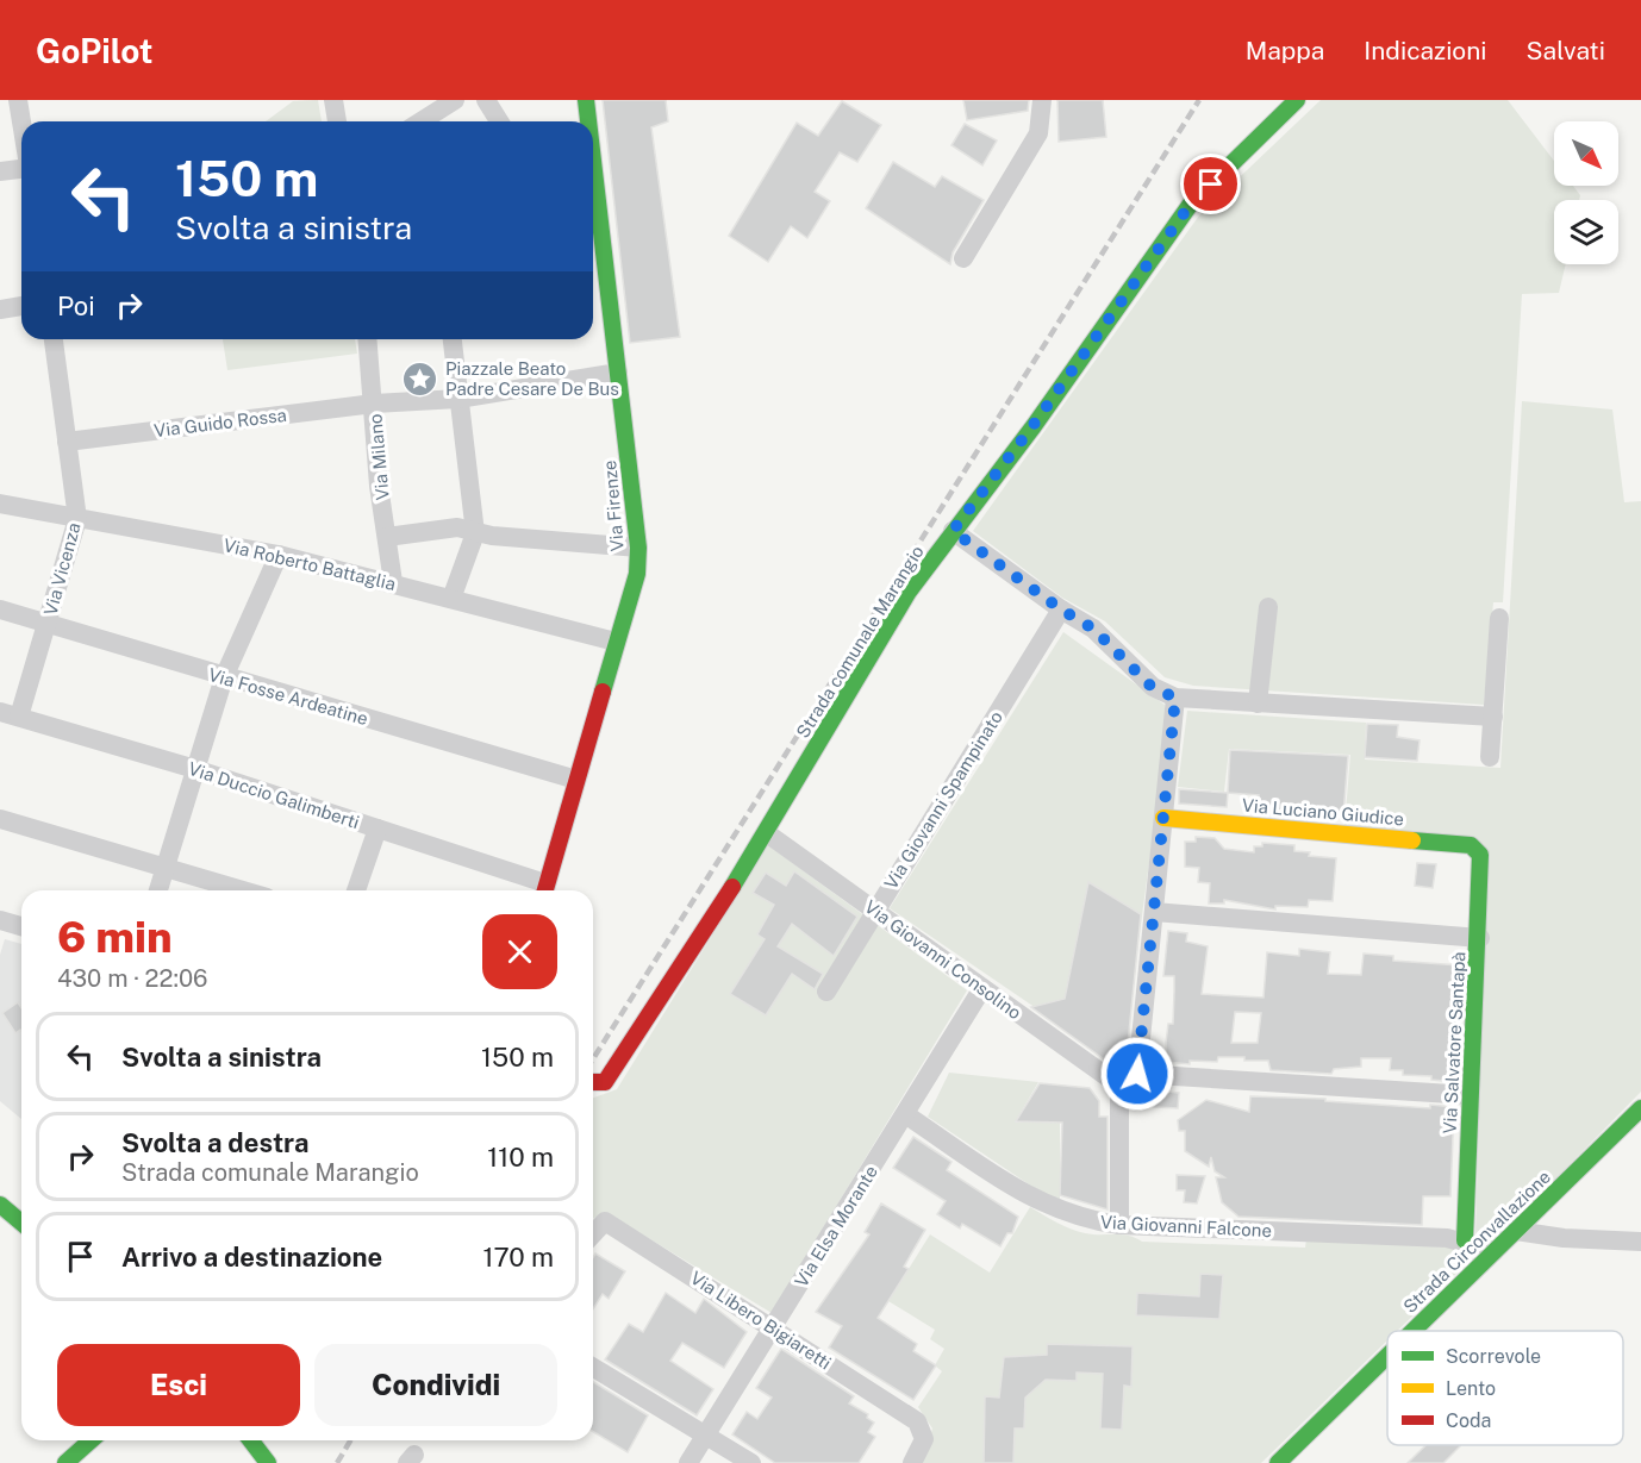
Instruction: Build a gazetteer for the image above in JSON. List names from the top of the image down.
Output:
{
  "streets": {
    "street": [
      "Via Guido Rossa",
      "Via Milano",
      "Via Firenze",
      "Via Roberto Battaglia",
      "Via Vicenza",
      "Strada comunale Marangio",
      "Via Fosse Ardeatine",
      "Via Duccio Galimberti",
      "Via Giovanni Spampinato",
      "Via Luciano Giudice",
      "Via Giovanni Consolino",
      "Via Salvatore Santapà",
      "Via Elsa Morante",
      "Via Giovanni Falcone",
      "Strada Circonvallazione",
      "Via Libero Bigiaretti"
    ]
  },
  "crossings": [
    ["Via Guido Rossa", "Via Milano"],
    ["Via Guido Rossa", "Via Vicenza"],
    ["Via Milano", "Via Roberto Battaglia"],
    ["Via Firenze", "Via Roberto Battaglia"],
    ["Via Firenze", "Via Fosse Ardeatine"],
    ["Via Firenze", "Via Duccio Galimberti"],
    ["Via Roberto Battaglia", "Via Vicenza"],
    ["Via Vicenza", "Via Fosse Ardeatine"],
    ["Via Vicenza", "Via Duccio Galimberti"],
    ["Strada comunale Marangio", "Via Giovanni Consolino"],
    ["Via Giovanni Spampinato", "Via Giovanni Consolino"],
    ["Via Luciano Giudice", "Via Salvatore Santapà"],
    ["Via Giovanni Consolino", "Via Elsa Morante"],
    ["Via Salvatore Santapà", "Via Giovanni Falcone"],
    ["Via Elsa Morante", "Via Giovanni Falcone"],
    ["Via Elsa Morante", "Via Libero Bigiaretti"],
    ["Via Giovanni Falcone", "Strada Circonvallazione"]
  ],
  "places": {
    "place": ["Piazzale Beato Padre Cesare De Bus"]
  },
  "legend": ["Scorrevole", "Lento", "Coda"],
  "north": "bottom right",
  "page": {
    "header": "GoPilot",
    "nav": ["Mappa", "Indicazioni", "Salvati"],
    "turn": ["150 m", "Svolta a sinistra"],
    "then": "Poi",
    "heading": ["6 min", "430 m · 22:06"],
    "list": [
      {
        "name": "Svolta a sinistra",
        "value": "150 m"
      },
      {
        "name": "Svolta a destra",
        "note": "Strada comunale Marangio",
        "value": "110 m"
      },
      {
        "name": "Arrivo a destinazione",
        "value": "170 m"
      }
    ],
    "buttons": ["Esci", "Condividi"]
  }
}
